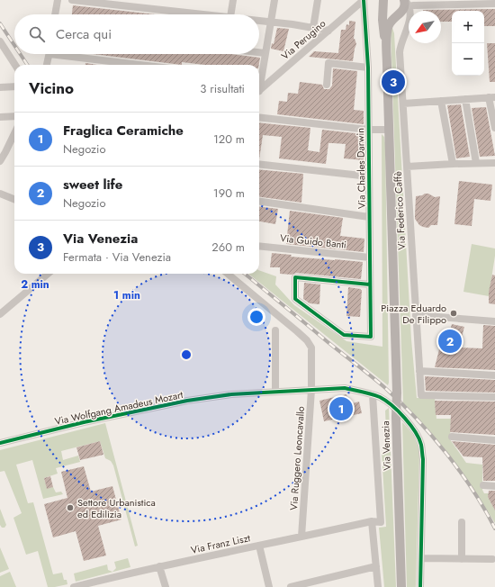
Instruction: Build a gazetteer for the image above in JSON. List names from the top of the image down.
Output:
{
  "streets": {
    "main road": ["Via Venezia"],
    "street": [
      "Via Perugino",
      "Via Charles Darwin",
      "Via Federico Caffè",
      "Via Guido Banti",
      "Via Wolfgang Amadeus Mozart",
      "Via Ruggero Leoncavallo",
      "Via Franz Liszt"
    ]
  },
  "crossings": [
    ["Via Perugino", "Via Charles Darwin"],
    ["Via Charles Darwin", "Via Guido Banti"],
    ["Via Wolfgang Amadeus Mozart", "Via Ruggero Leoncavallo"],
    ["Via Ruggero Leoncavallo", "Via Franz Liszt"]
  ],
  "places": ["Piazza Eduardo De Filippo", "Settore Urbanistica ed Edilizia"],
  "north": "bottom left",
  "page": {
    "map_buttons": ["+", "−"],
    "search": "Cerca qui",
    "heading": ["Vicino", "3 risultati"],
    "pins": ["3", "2", "1"],
    "list": [
      {
        "mark": "1",
        "name": "Fraglica Ceramiche",
        "note": "Negozio",
        "value": "120 m"
      },
      {
        "mark": "2",
        "name": "sweet life",
        "note": "Negozio",
        "value": "190 m"
      },
      {
        "mark": "3",
        "name": "Via Venezia",
        "note": "Fermata · Via Venezia",
        "value": "260 m"
      }
    ]
  },
  "rings": ["2 min", "1 min"]
}
